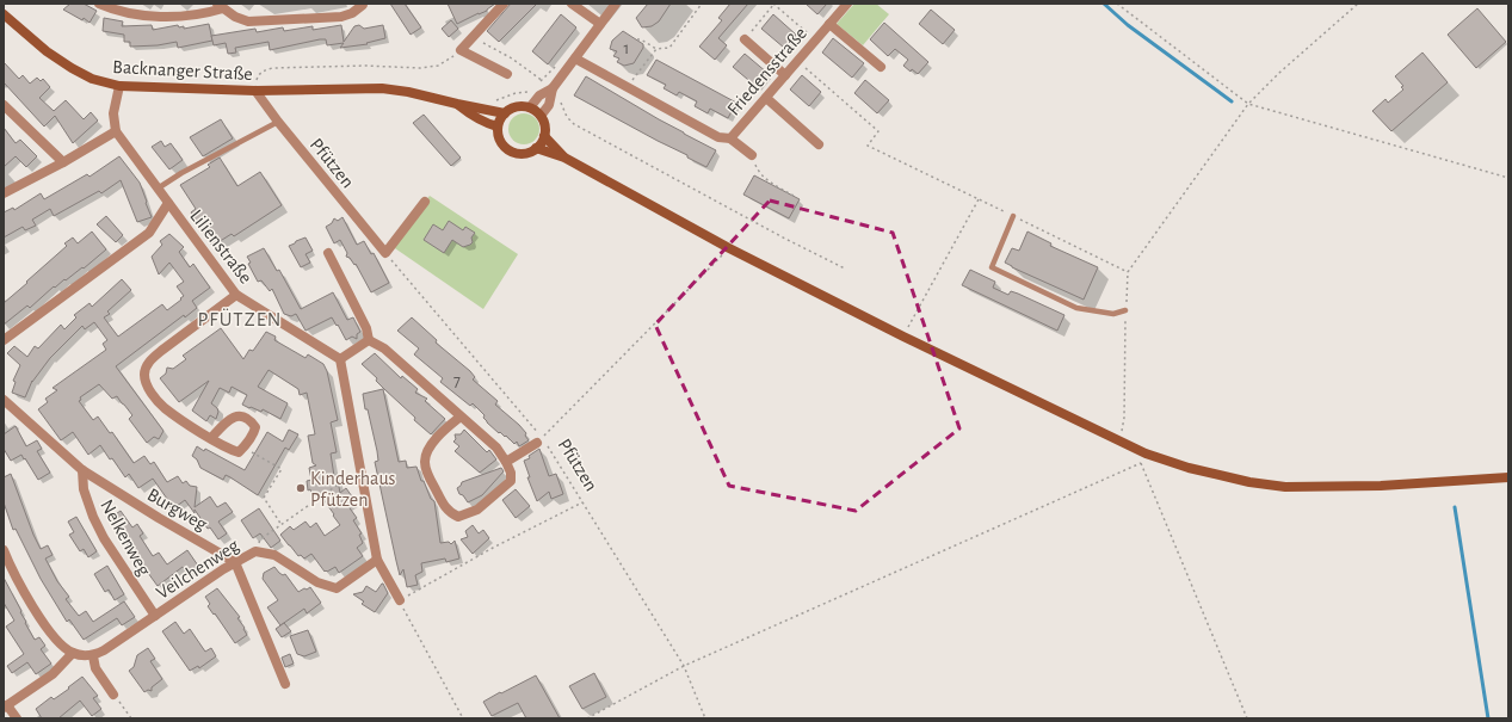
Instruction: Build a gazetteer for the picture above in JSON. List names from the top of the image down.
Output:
{
  "streets": {
    "street": [
      "Backnanger Straße",
      "Friedensstraße",
      "Pfützen",
      "Lilienstraße",
      "Burgweg",
      "Nelkenweg",
      "Veilchenweg"
    ]
  },
  "crossings": [
    ["Backnanger Straße", "Pfützen"],
    ["Burgweg", "Nelkenweg"],
    ["Burgweg", "Veilchenweg"],
    ["Nelkenweg", "Veilchenweg"]
  ],
  "districts": ["PFÜTZEN"],
  "places": ["Kinderhaus Pfützen"],
  "house_numbers": ["1", "7"]
}
